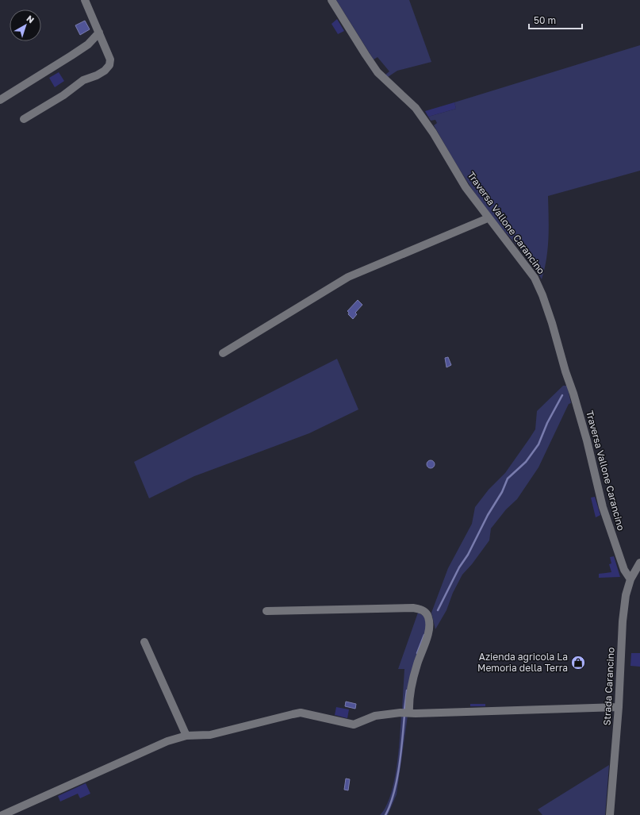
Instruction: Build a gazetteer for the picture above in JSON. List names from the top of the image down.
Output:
{
  "streets": {
    "street": ["Traversa Vallone Carancino", "Strada Carancino"]
  },
  "crossings": [
    ["Traversa Vallone Carancino", "Strada Carancino"]
  ],
  "places": {
    "shop": ["Azienda agricola La Memoria della Terra"]
  },
  "scale_bar": "50 m",
  "north": "top right"
}
